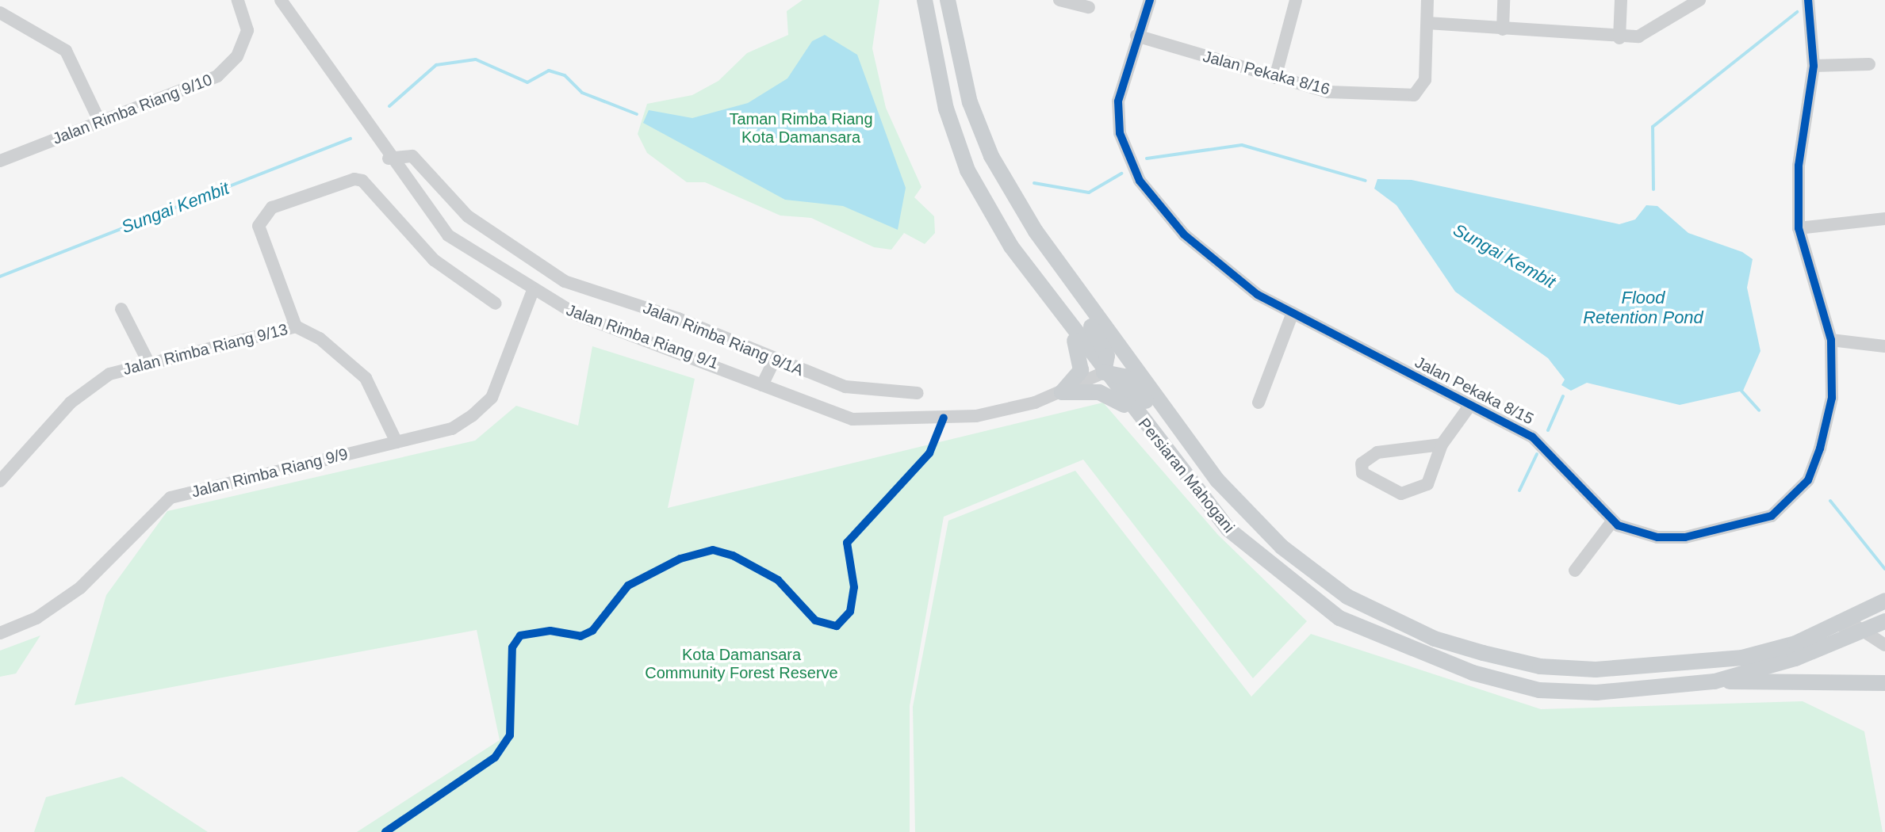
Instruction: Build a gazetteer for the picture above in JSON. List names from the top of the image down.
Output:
{
  "streets": {
    "main road": ["Persiaran Mahogani"],
    "street": [
      "Jalan Pekaka 8/16",
      "Jalan Rimba Riang 9/10",
      "Jalan Rimba Riang 9/1",
      "Jalan Rimba Riang 9/1A",
      "Jalan Rimba Riang 9/13",
      "Jalan Pekaka 8/15",
      "Jalan Rimba Riang 9/9"
    ]
  },
  "crossings": [
    ["Jalan Pekaka 8/16", "Jalan Pekaka 8/15"],
    ["Jalan Rimba Riang 9/1", "Jalan Rimba Riang 9/1A"],
    ["Jalan Rimba Riang 9/1", "Jalan Rimba Riang 9/9"],
    ["Jalan Rimba Riang 9/13", "Jalan Rimba Riang 9/9"]
  ],
  "water": ["Sungai Kembit", "Flood Retention Pond"],
  "parks": ["Taman Rimba Riang Kota Damansara", "Kota Damansara Community Forest Reserve"]
}
